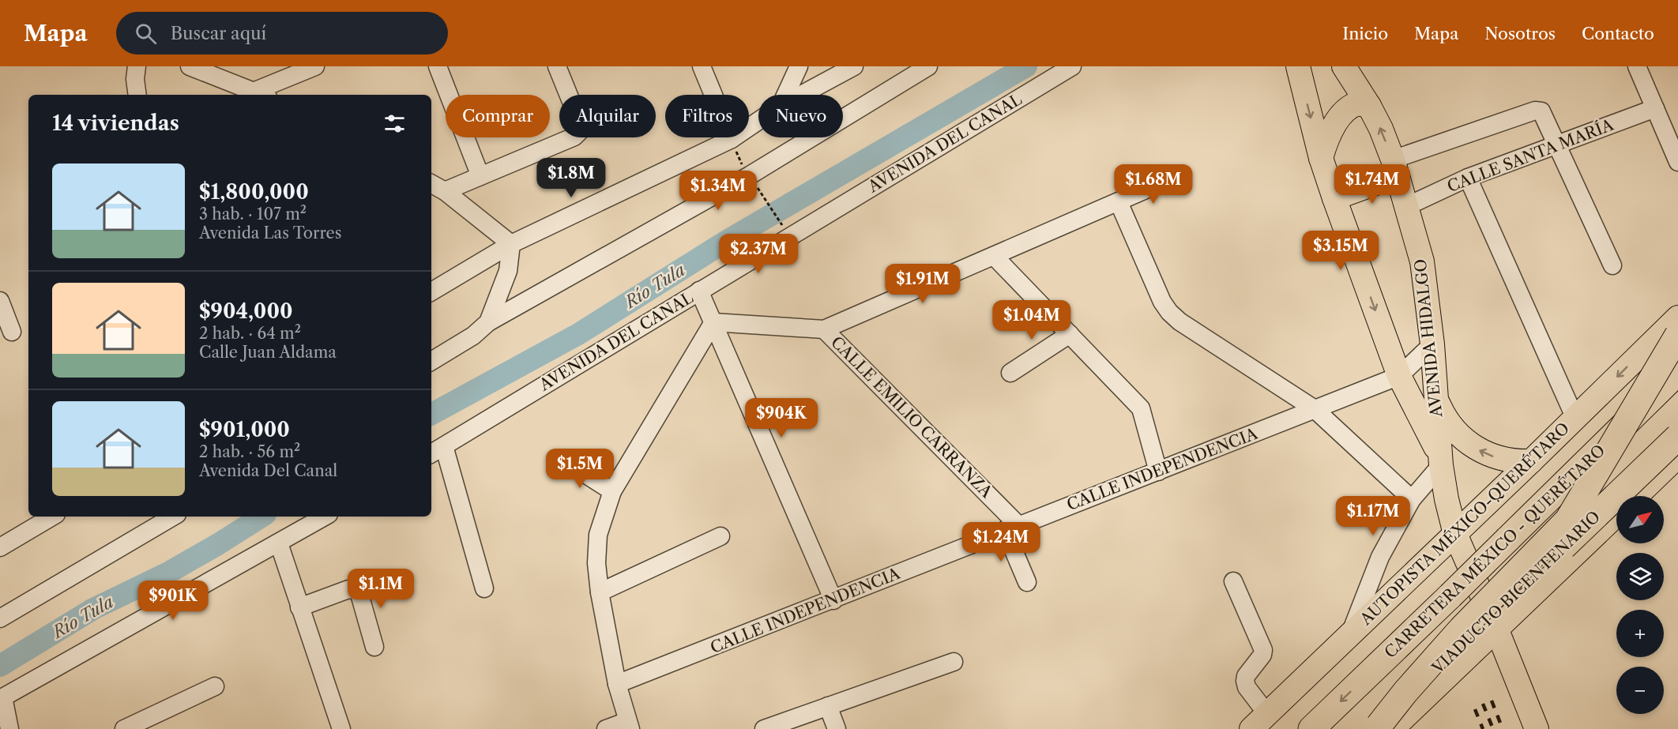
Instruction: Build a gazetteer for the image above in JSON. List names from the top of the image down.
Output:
{
  "streets": {
    "highway": ["CARRETERA MÉXICO - QUERÉTARO", "VIADUCTO BICENTENARIO"],
    "main road": ["AVENIDA HIDALGO", "AUTOPISTA MÉXICO-QUERÉTARO"],
    "street": [
      "AVENIDA DEL CANAL",
      "CALLE SANTA MARÍA",
      "CALLE EMILIO CARRANZA",
      "CALLE INDEPENDENCIA"
    ]
  },
  "crossings": [
    ["CALLE SANTA MARÍA", "AVENIDA HIDALGO"],
    ["AVENIDA HIDALGO", "CALLE INDEPENDENCIA"],
    ["AVENIDA HIDALGO", "AUTOPISTA MÉXICO-QUERÉTARO"],
    ["CALLE EMILIO CARRANZA", "CALLE INDEPENDENCIA"]
  ],
  "water": ["Río Tula"],
  "north": "top right",
  "page": {
    "header": "Mapa",
    "search": "Buscar aquí",
    "nav": [
      "Inicio",
      "Mapa",
      "Nosotros",
      "Contacto"
    ],
    "chip": [
      "Comprar",
      "Alquilar",
      "Filtros",
      "Nuevo"
    ],
    "heading": "14 viviendas",
    "list": [
      {
        "name": "$1,800,000",
        "note": "3 hab. · 107 m² · Avenida Las Torres"
      },
      {
        "name": "$904,000",
        "note": "2 hab. · 64 m² · Calle Juan Aldama"
      },
      {
        "name": "$901,000",
        "note": "2 hab. · 56 m² · Avenida Del Canal"
      }
    ],
    "price": [
      "$1.8M",
      "$1.68M",
      "$1.74M",
      "$1.34M",
      "$3.15M",
      "$2.37M",
      "$1.91M",
      "$1.04M",
      "$904K",
      "$1.5M",
      "$1.17M",
      "$1.24M",
      "$1.1M",
      "$901K"
    ],
    "map_buttons": ["+", "−"]
  }
}
